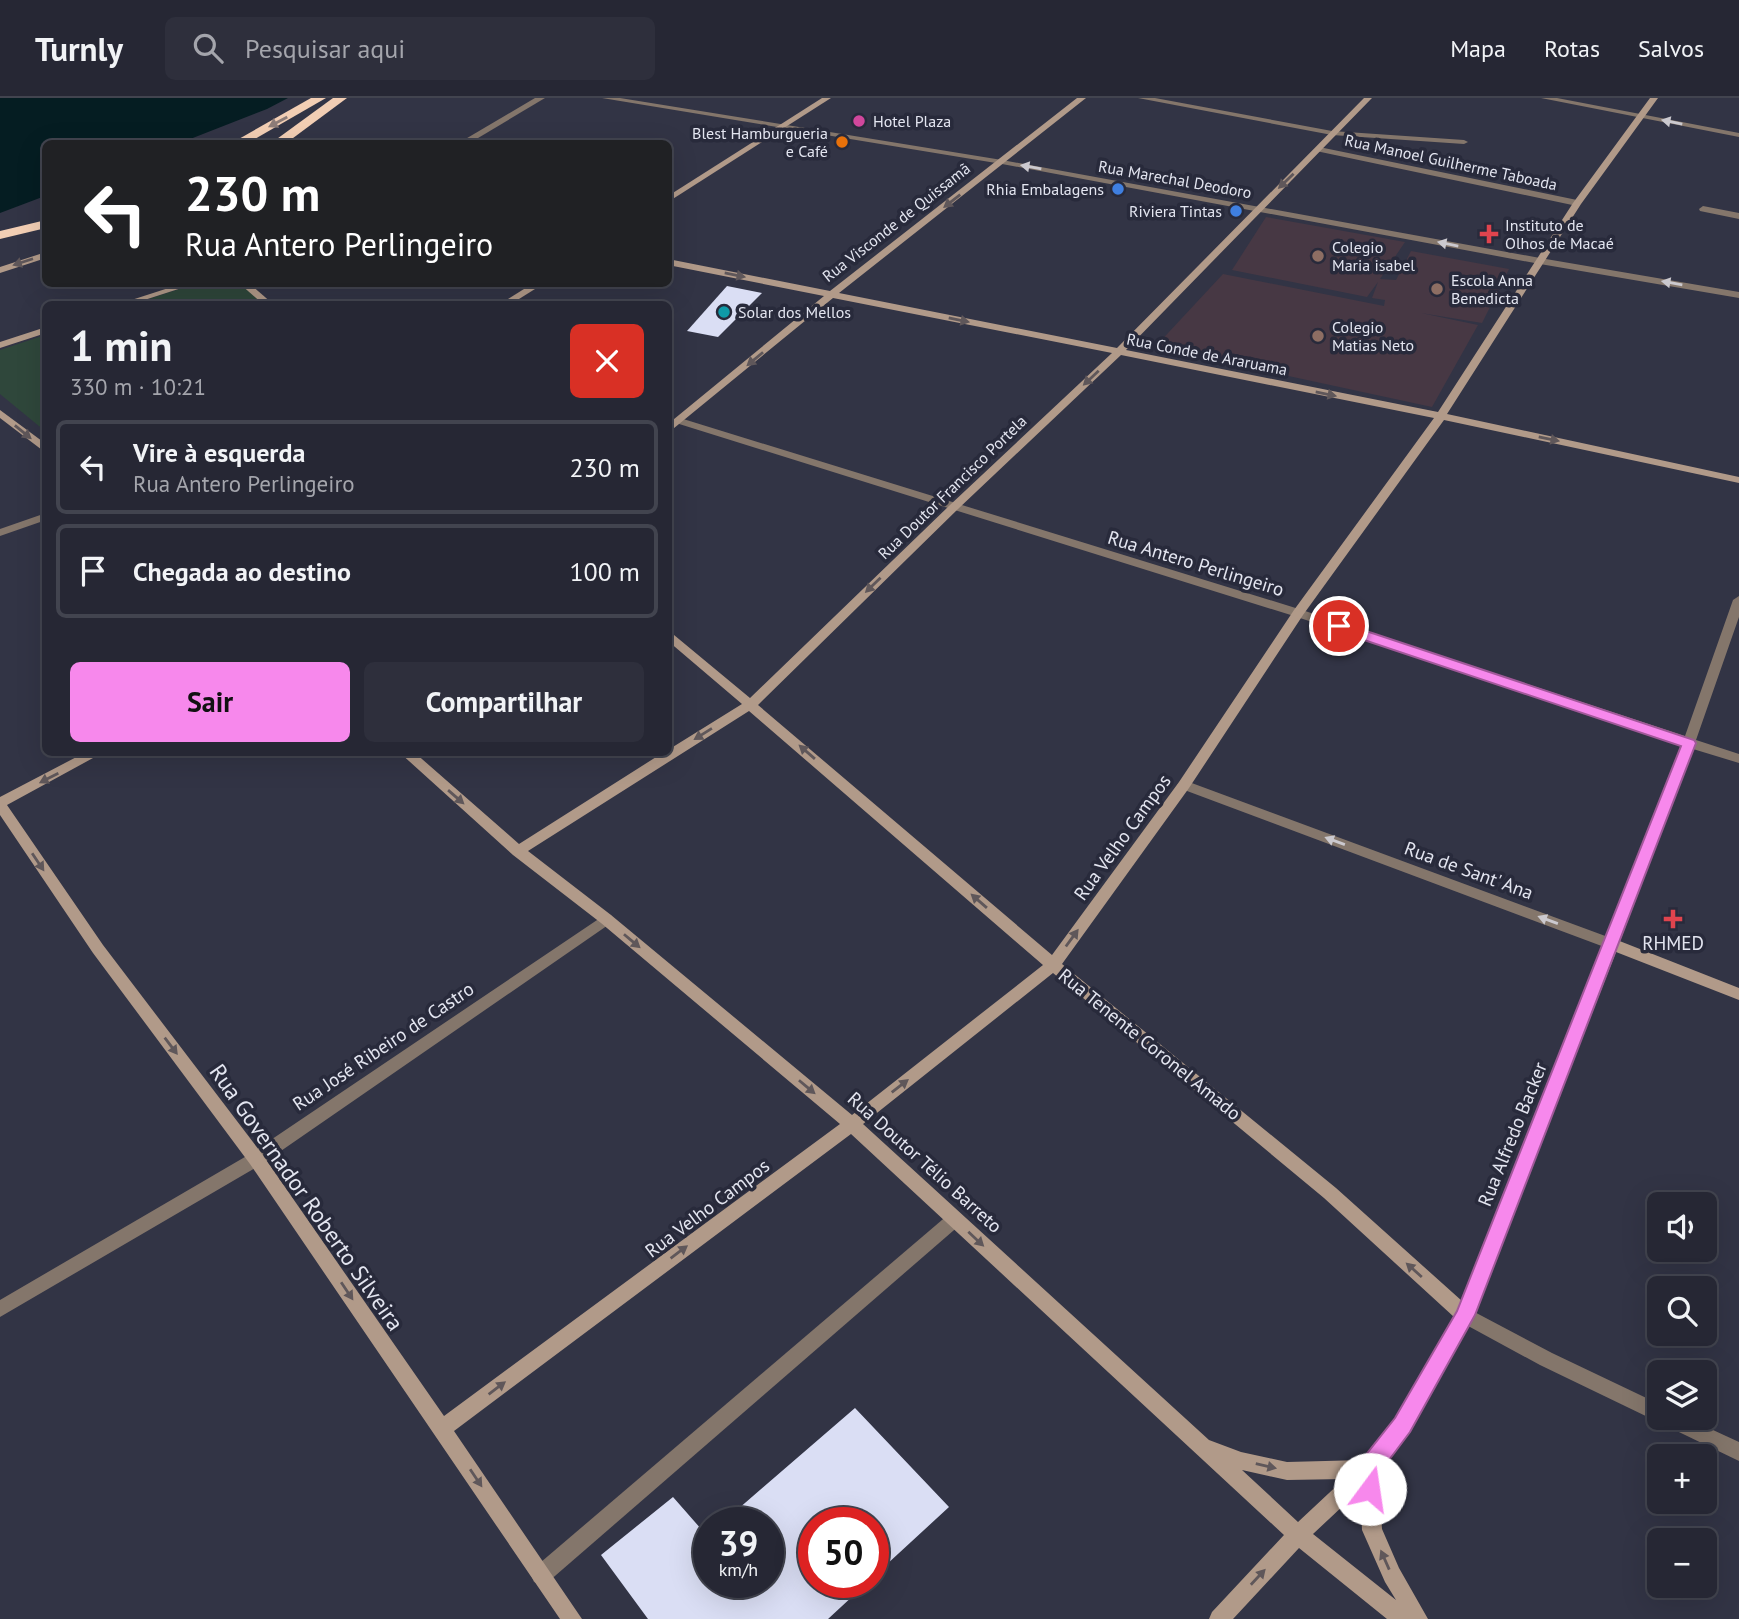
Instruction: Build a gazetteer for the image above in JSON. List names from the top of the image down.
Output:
{
  "streets": {
    "street": [
      "Rua Manoel Guilherme Taboada",
      "Rua Marechal Deodoro",
      "Rua Visconde de Quissamã",
      "Rua Conde de Araruama",
      "Rua Doutor Francisco Portela",
      "Rua Antero Perlingeiro",
      "Rua Velho Campos",
      "Rua de Sant' Ana",
      "Rua Tenente Coronel Amado",
      "Rua José Ribeiro de Castro",
      "Rua Alfredo Backer",
      "Rua Doutor Télio Barreto",
      "Rua Governador Roberto Silveira"
    ]
  },
  "crossings": [
    ["Rua Manoel Guilherme Taboada", "Rua Doutor Francisco Portela"],
    ["Rua Manoel Guilherme Taboada", "Rua Velho Campos"],
    ["Rua Marechal Deodoro", "Rua Visconde de Quissamã"],
    ["Rua Marechal Deodoro", "Rua Doutor Francisco Portela"],
    ["Rua Marechal Deodoro", "Rua Velho Campos"],
    ["Rua Visconde de Quissamã", "Rua Conde de Araruama"],
    ["Rua Visconde de Quissamã", "Rua Antero Perlingeiro"],
    ["Rua Conde de Araruama", "Rua Doutor Francisco Portela"],
    ["Rua Conde de Araruama", "Rua Velho Campos"],
    ["Rua Doutor Francisco Portela", "Rua Antero Perlingeiro"],
    ["Rua Doutor Francisco Portela", "Rua Tenente Coronel Amado"],
    ["Rua Doutor Francisco Portela", "Rua Doutor Télio Barreto"],
    ["Rua Antero Perlingeiro", "Rua Velho Campos"],
    ["Rua Antero Perlingeiro", "Rua Alfredo Backer"],
    ["Rua Velho Campos", "Rua de Sant' Ana"],
    ["Rua Velho Campos", "Rua Tenente Coronel Amado"],
    ["Rua Velho Campos", "Rua Doutor Télio Barreto"],
    ["Rua Velho Campos", "Rua Governador Roberto Silveira"],
    ["Rua de Sant' Ana", "Rua Alfredo Backer"],
    ["Rua Tenente Coronel Amado", "Rua Alfredo Backer"],
    ["Rua José Ribeiro de Castro", "Rua Doutor Télio Barreto"],
    ["Rua José Ribeiro de Castro", "Rua Governador Roberto Silveira"],
    ["Rua Alfredo Backer", "Rua Doutor Télio Barreto"]
  ],
  "one_way": [
    "Rua Visconde de Quissamã",
    "Rua Conde de Araruama",
    "Rua Doutor Francisco Portela",
    "Rua Velho Campos",
    "Rua de Sant' Ana",
    "Rua Tenente Coronel Amado",
    "Rua Doutor Télio Barreto",
    "Rua Governador Roberto Silveira"
  ],
  "places": {
    "other": [
      "Hotel Plaza",
      "Blest Hamburgueria e Café",
      "Rhia Embalagens",
      "Riviera Tintas",
      "Colegio Maria isabel",
      "Escola Anna Benedicta",
      "Solar dos Mellos",
      "Colegio Matias Neto"
    ],
    "health": ["Instituto de Olhos de Macaé", "RHMED"]
  },
  "page": {
    "header": "Turnly",
    "search": "Pesquisar aqui",
    "nav": ["Mapa", "Rotas", "Salvos"],
    "turn": ["230 m", "Rua Antero Perlingeiro"],
    "heading": ["1 min", "330 m · 10:21"],
    "list": [
      {
        "name": "Vire à esquerda",
        "note": "Rua Antero Perlingeiro",
        "value": "230 m"
      },
      {
        "name": "Chegada ao destino",
        "value": "100 m"
      }
    ],
    "buttons": ["Sair", "Compartilhar"],
    "map_buttons": ["+", "−"],
    "speed": "39 km/h",
    "limit": "50"
  }
}
